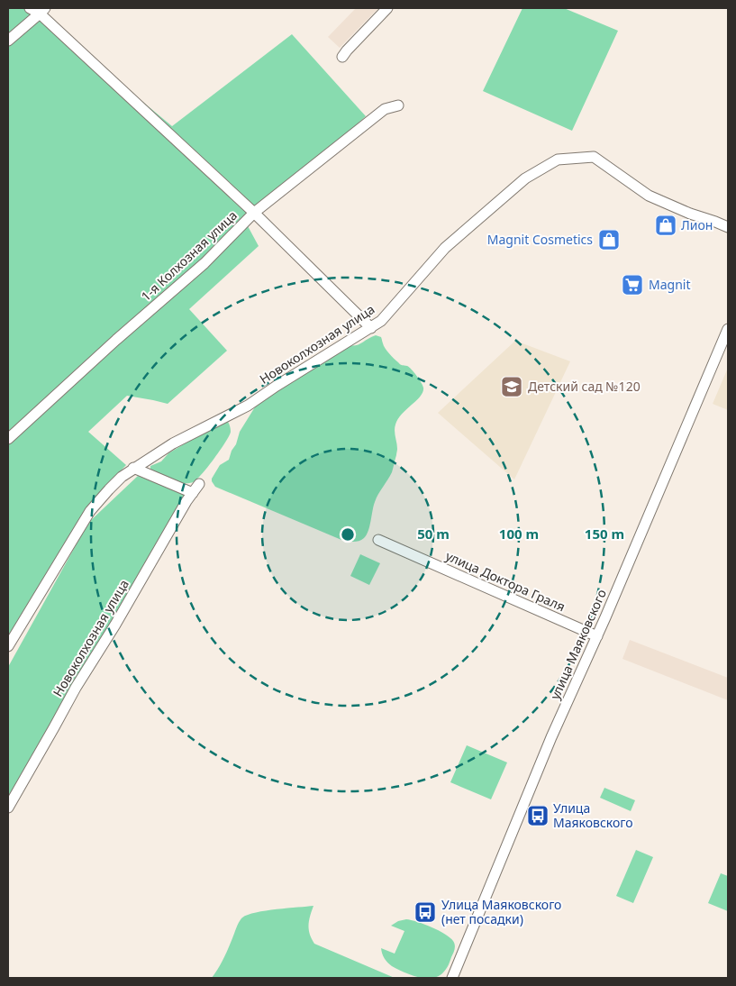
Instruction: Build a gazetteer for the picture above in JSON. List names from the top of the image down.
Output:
{
  "streets": {
    "street": [
      "1-я Колхозная улица",
      "Новоколхозная улица",
      "улица Доктора Граля",
      "улица Маяковского"
    ]
  },
  "crossings": [
    ["улица Доктора Граля", "улица Маяковского"]
  ],
  "places": {
    "shop": ["Лион", "Magnit Cosmetics"],
    "supermarket": ["Magnit"],
    "school or university": ["Детский сад №120"],
    "bus stop": ["Улица Маяковского", "Улица Маяковского (нет посадки)"]
  },
  "rings": ["50 m", "100 m", "150 m"]
}
